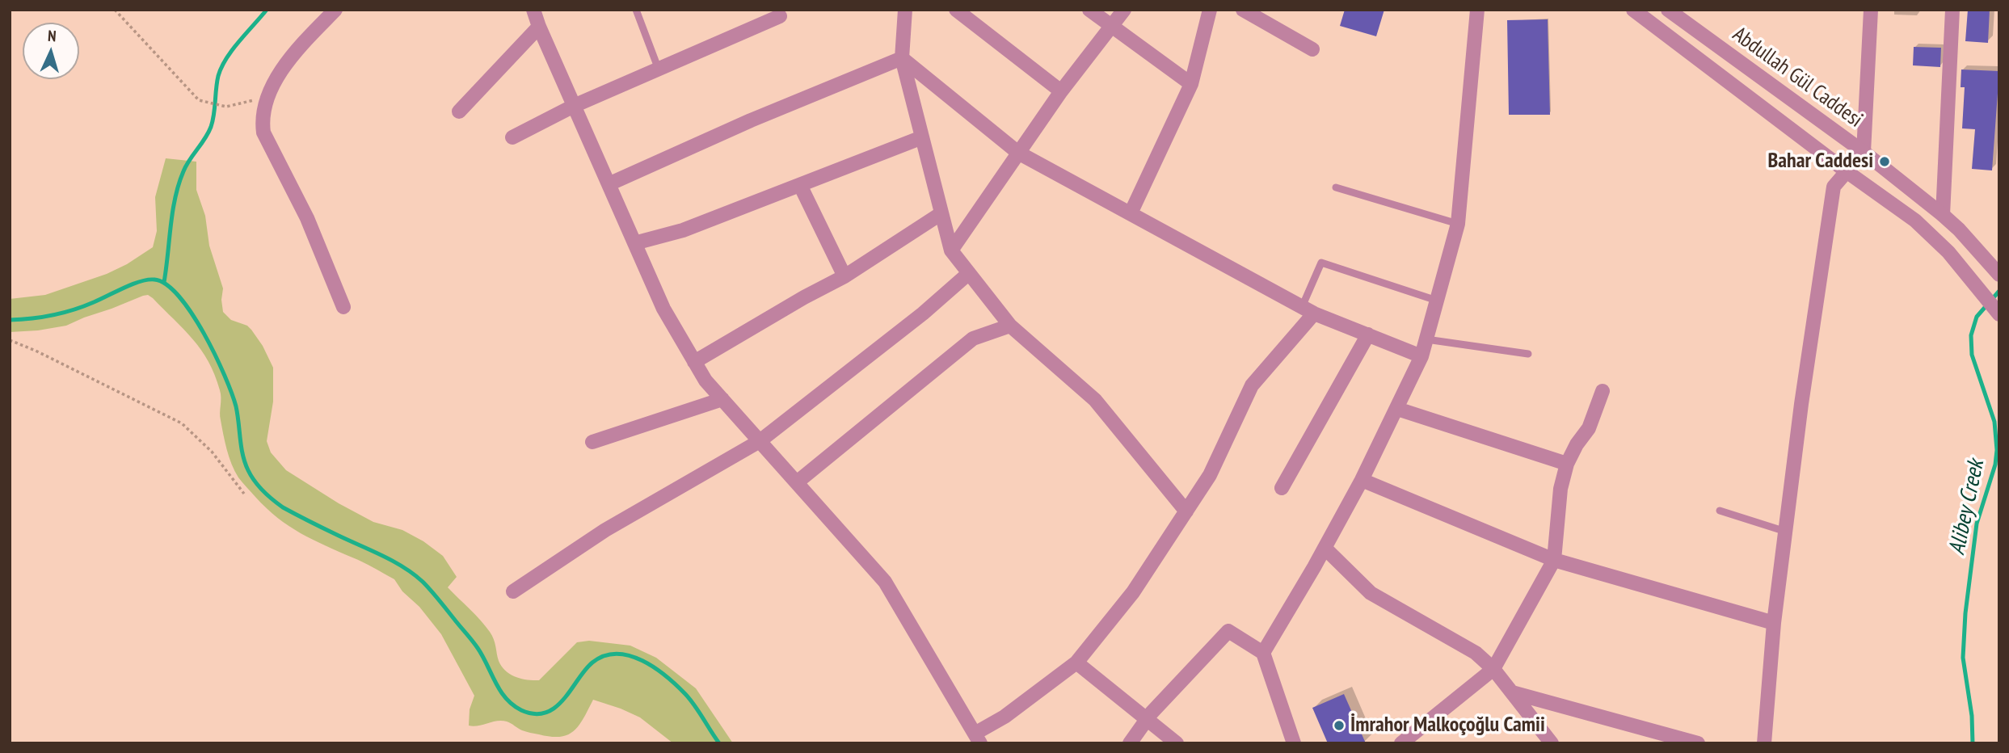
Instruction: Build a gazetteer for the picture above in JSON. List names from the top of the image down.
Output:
{
  "streets": {
    "street": ["Abdullah Gül Caddesi"]
  },
  "water": ["Alibey Creek"],
  "places": ["Bahar Caddesi", "İmrahor Malkoçoğlu Camii"],
  "north": "top"
}
